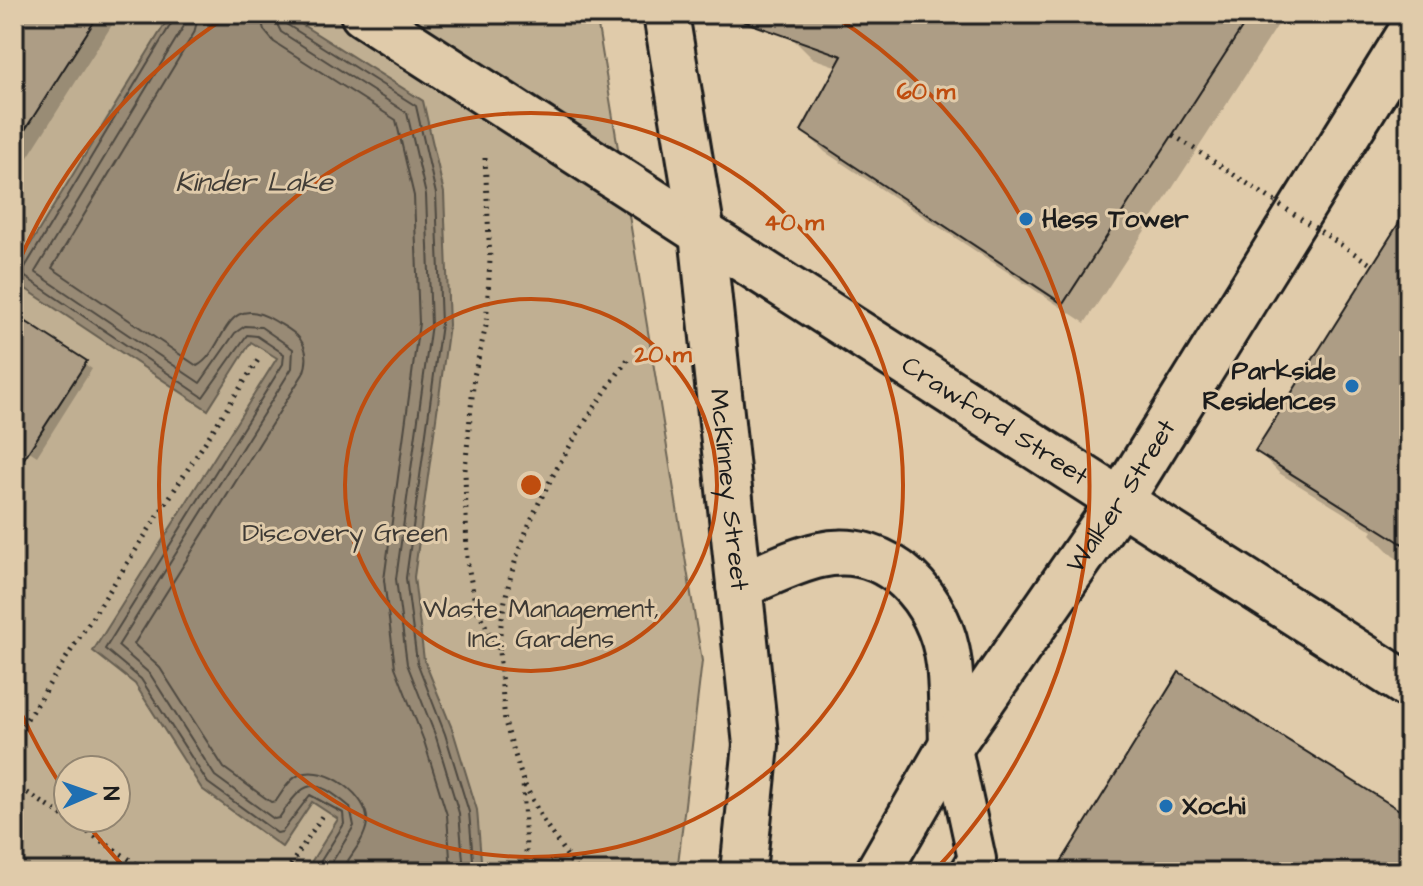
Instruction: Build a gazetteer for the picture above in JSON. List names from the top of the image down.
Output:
{
  "streets": {
    "street": ["Crawford Street", "McKinney Street", "Walker Street"]
  },
  "crossings": [
    ["Crawford Street", "McKinney Street"],
    ["Crawford Street", "Walker Street"]
  ],
  "water": ["Kinder Lake"],
  "parks": ["Discovery Green", "Waste Management, Inc. Gardens"],
  "places": ["Hess Tower", "Parkside Residences", "Xochi"],
  "north": "right",
  "rings": ["60 m", "40 m", "20 m"]
}
